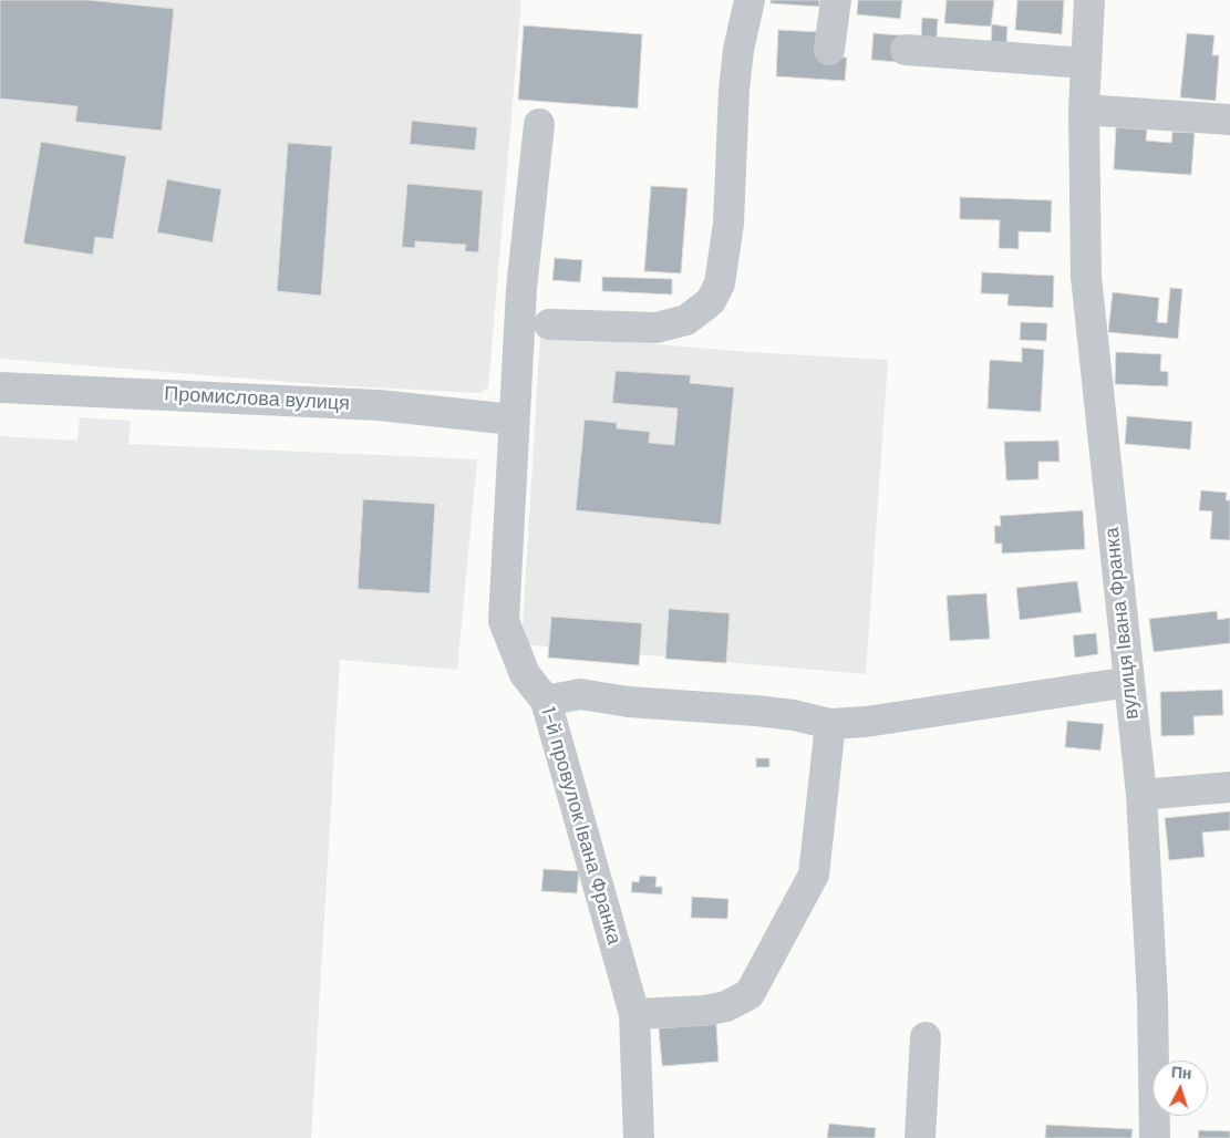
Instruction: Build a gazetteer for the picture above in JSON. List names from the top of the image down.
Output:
{
  "streets": {
    "street": ["Промислова вулиця", "вулиця Івана Франка", "1-й провулок Івана Франка"]
  },
  "crossings": [
    ["Промислова вулиця", "1-й провулок Івана Франка"]
  ],
  "north": "top"
}
